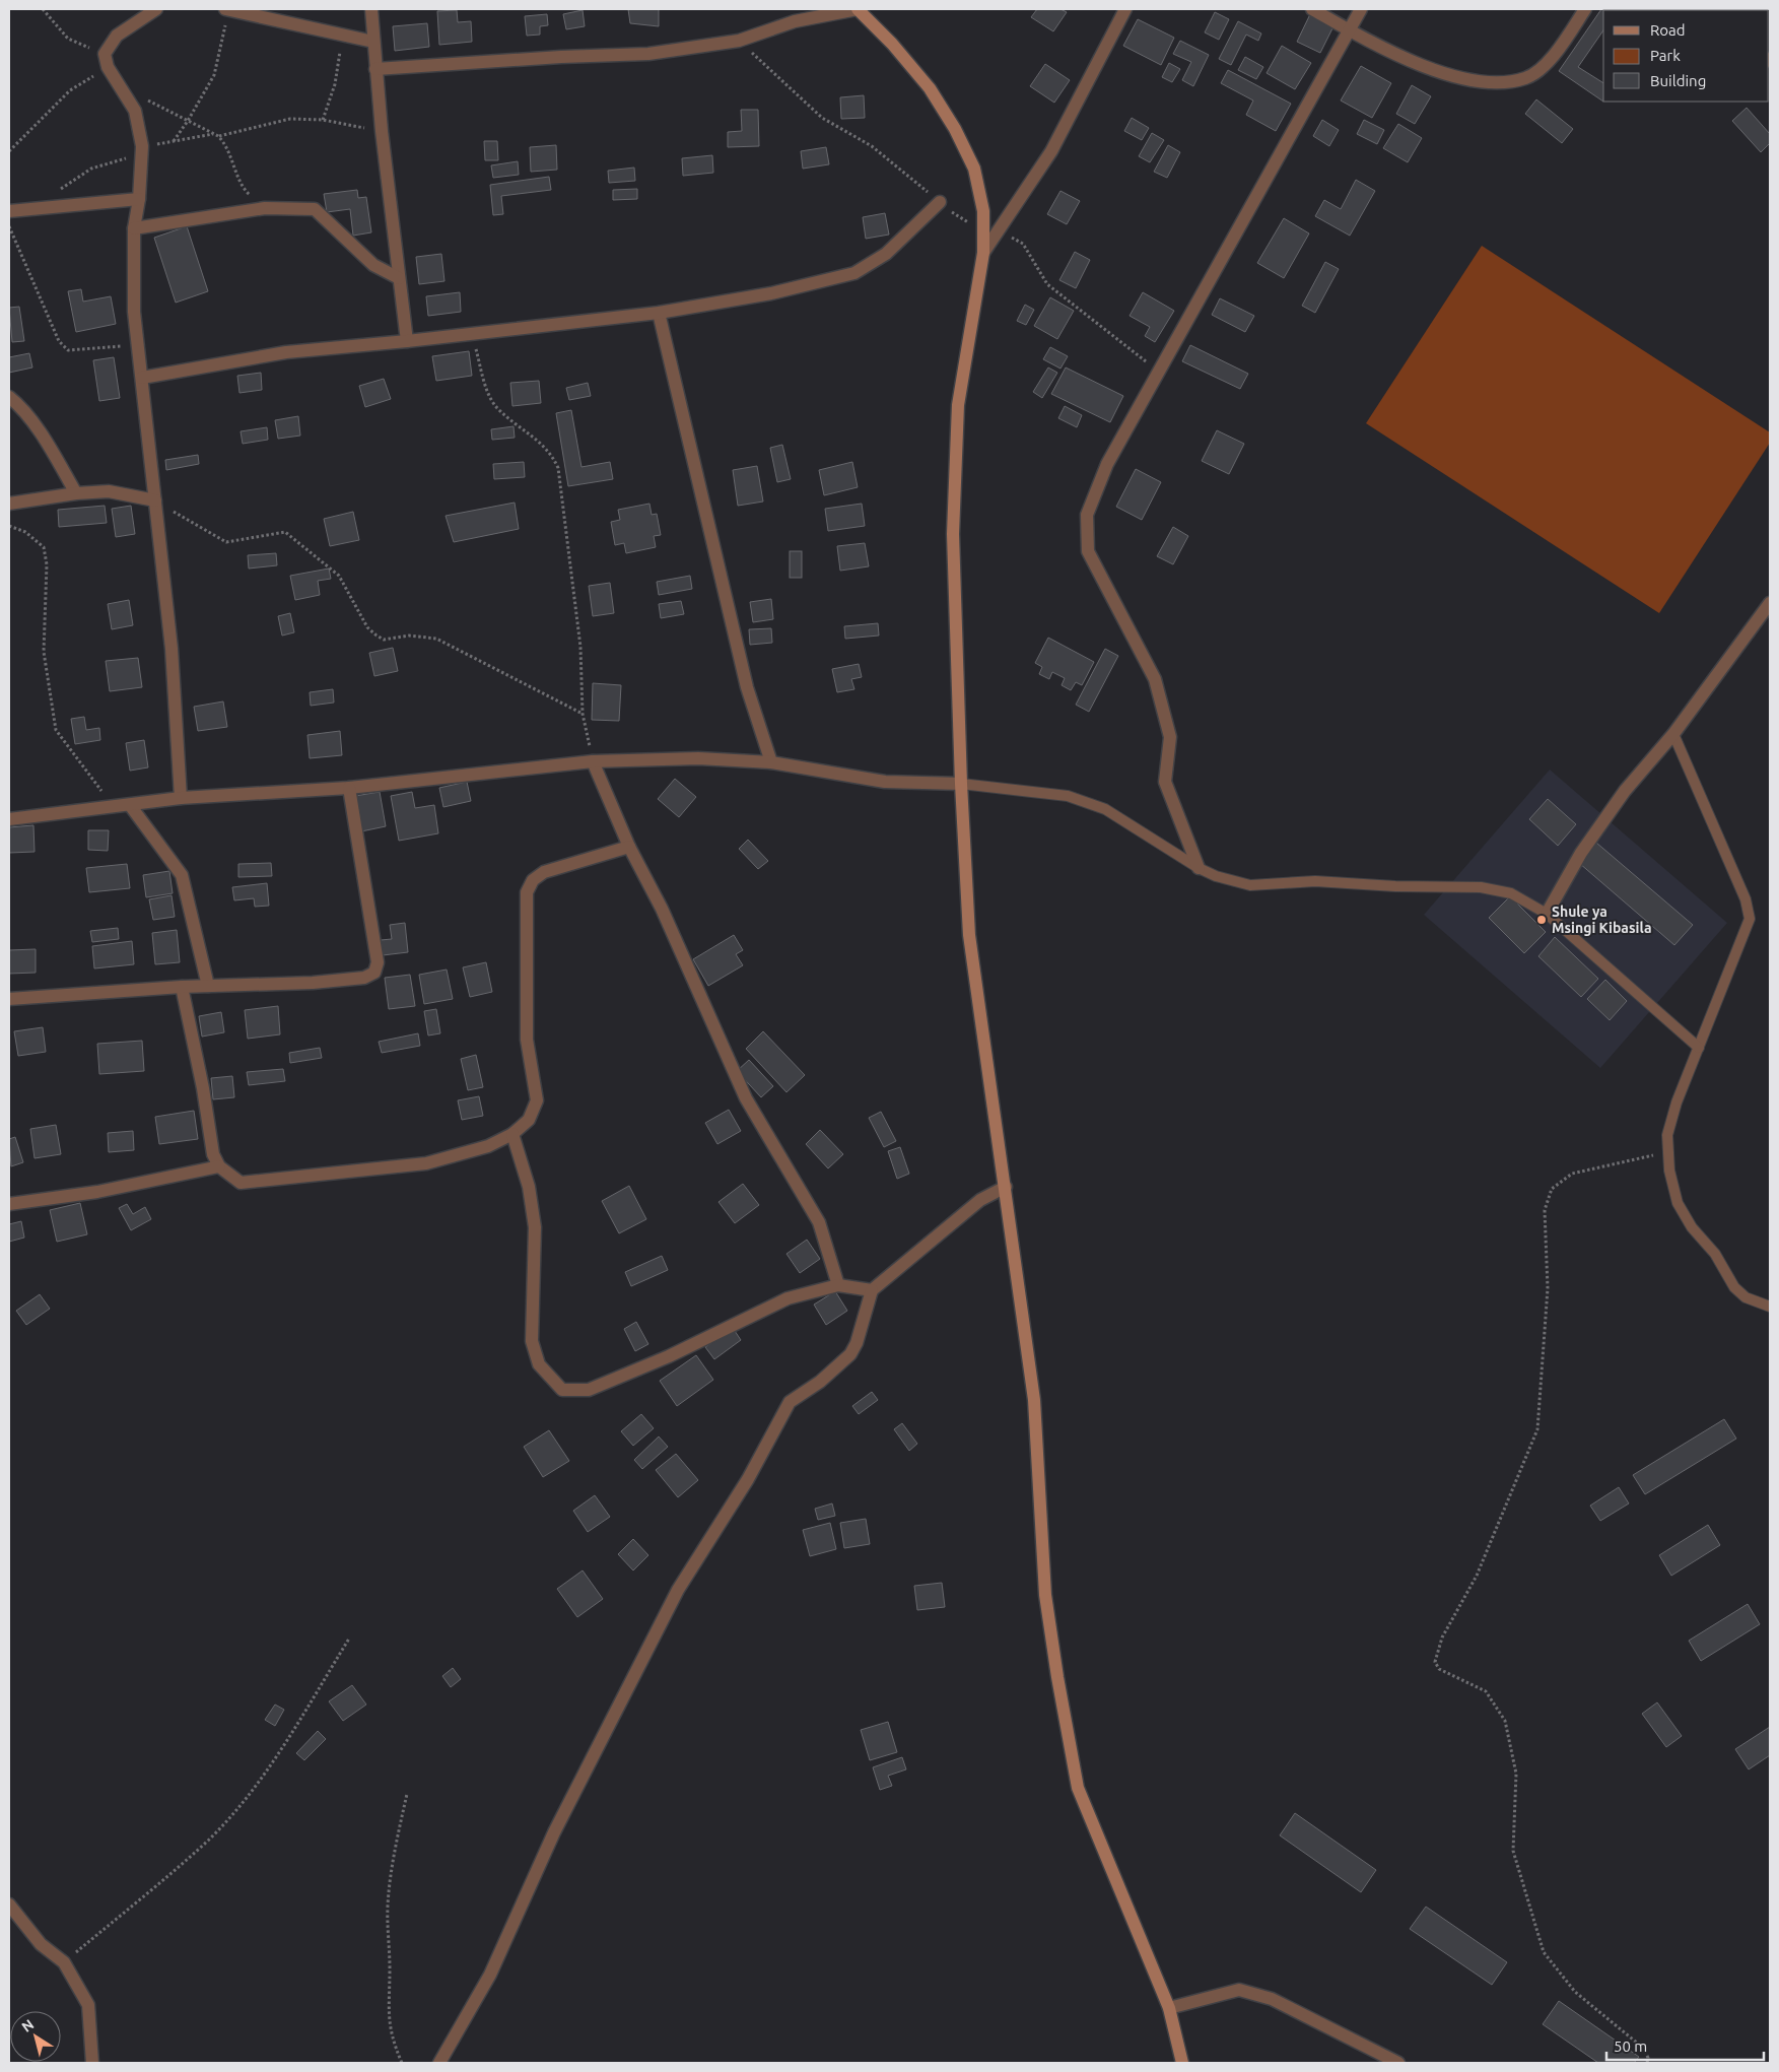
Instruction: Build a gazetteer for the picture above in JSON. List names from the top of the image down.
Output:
{
  "places": ["Shule ya Msingi Kibasila"],
  "legend": ["Road", "Park", "Building"],
  "scale_bar": "50 m",
  "north": "top left"
}
